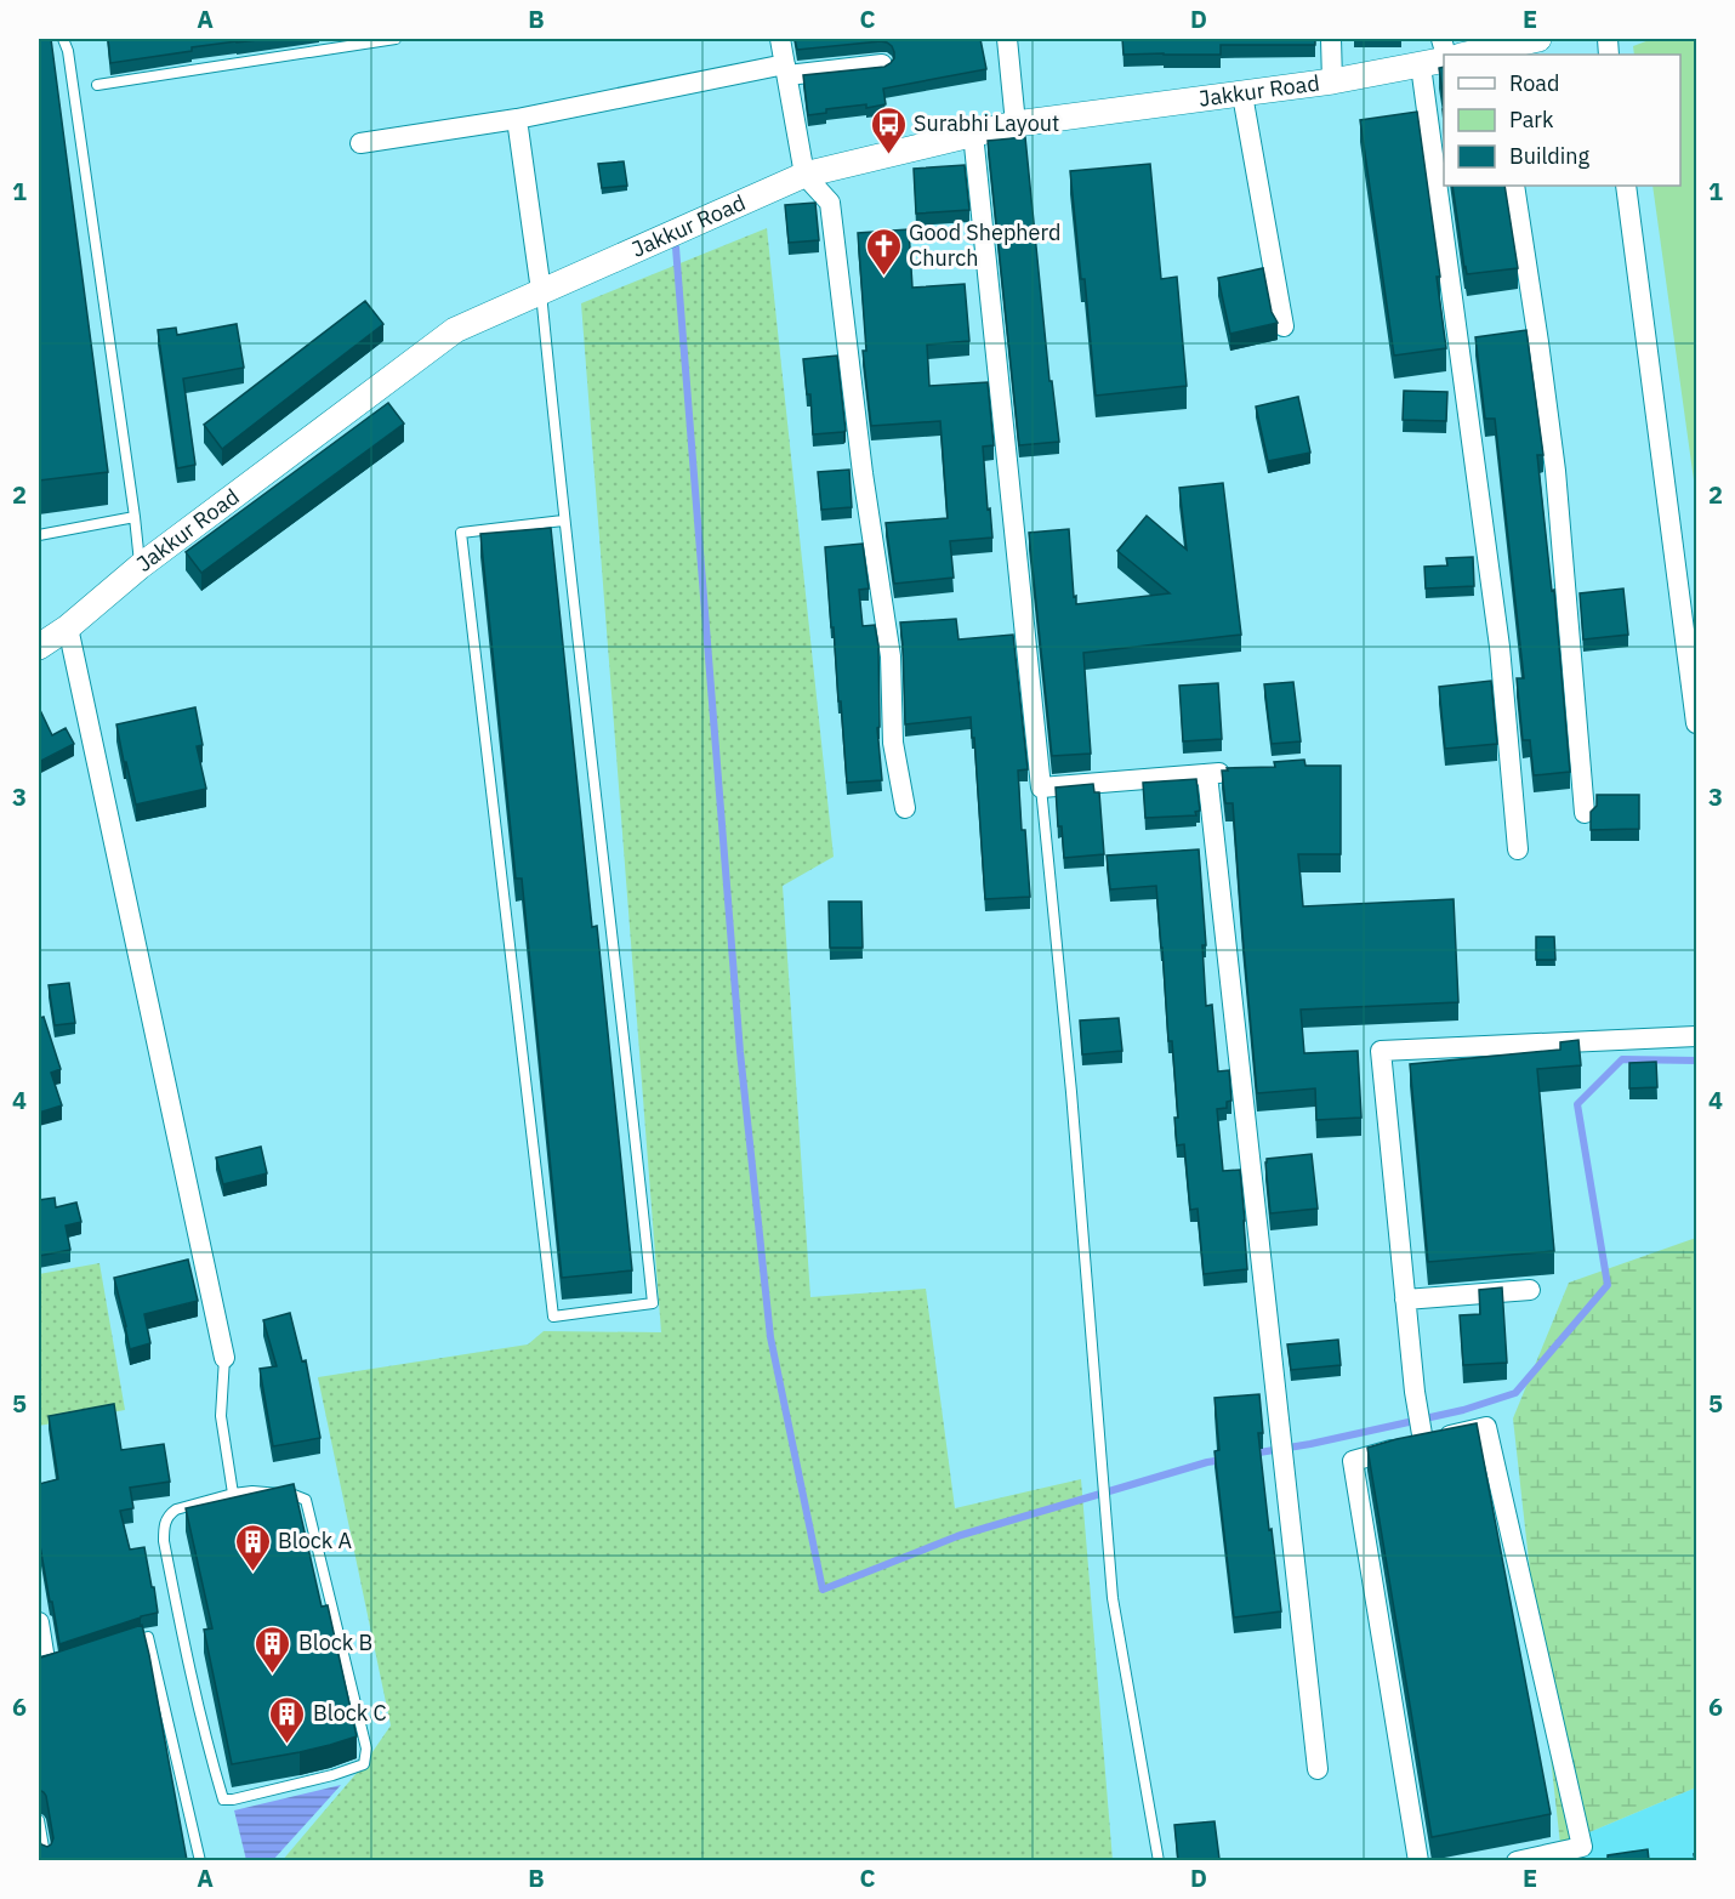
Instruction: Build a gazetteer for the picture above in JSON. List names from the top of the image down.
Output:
{
  "streets": {
    "street": ["Jakkur Road"]
  },
  "places": {
    "bus stop": ["Surabhi Layout"],
    "church": ["Good Shepherd Church"],
    "building": ["Block A", "Block B", "Block C"]
  },
  "legend": ["Road", "Park", "Building"],
  "grid": {
    "columns": [
      "A",
      "B",
      "C",
      "D",
      "E"
    ],
    "rows": [
      "1",
      "2",
      "3",
      "4",
      "5",
      "6"
    ]
  }
}
